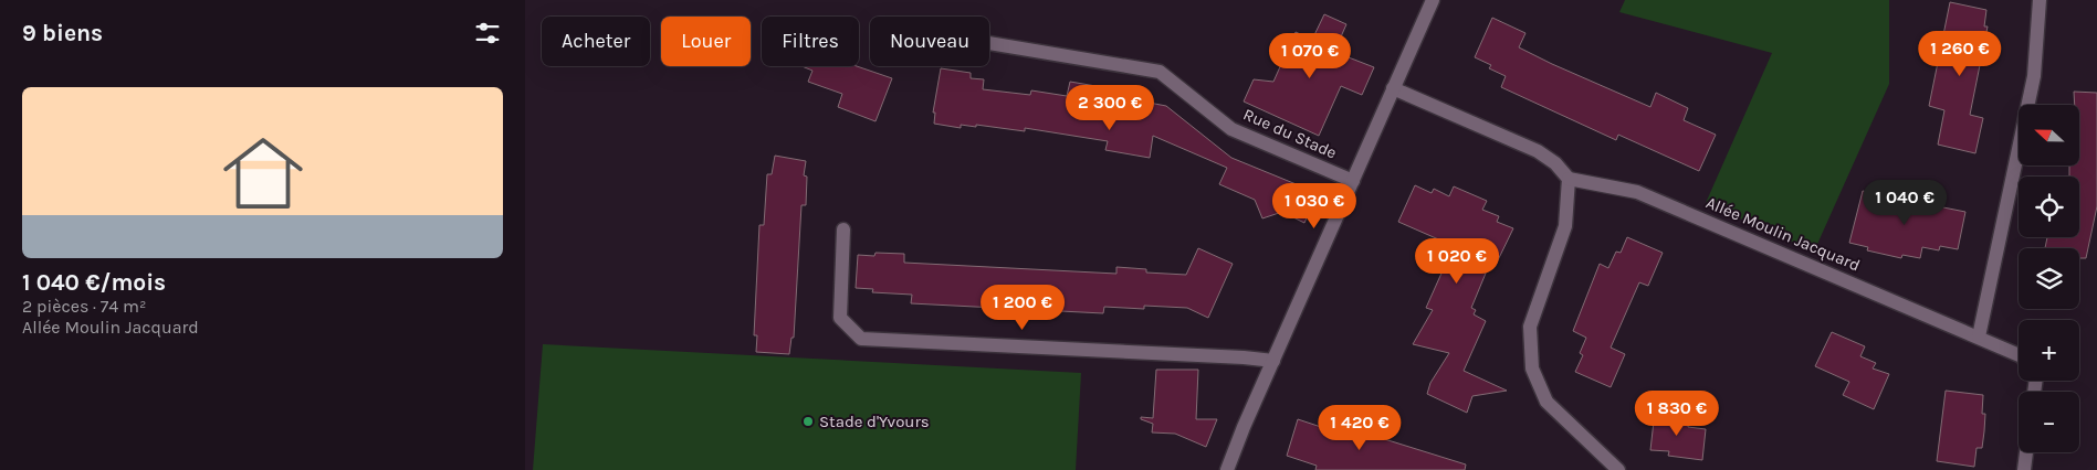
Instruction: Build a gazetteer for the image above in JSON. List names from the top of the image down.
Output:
{
  "streets": {
    "street": ["Rue du Stade", "Allée Moulin Jacquard"]
  },
  "places": ["Stade d'Yvours"],
  "north": "left",
  "page": {
    "heading": "9 biens",
    "chip": [
      "Acheter",
      "Louer",
      "Filtres",
      "Nouveau"
    ],
    "price": [
      "1 260 €",
      "1 070 €",
      "2 300 €",
      "1 040 €",
      "1 030 €",
      "1 020 €",
      "1 200 €",
      "1 830 €",
      "1 420 €"
    ],
    "list": [
      {
        "name": "1 040 €/mois",
        "note": "2 pièces · 74 m² · Allée Moulin Jacquard"
      }
    ],
    "map_buttons": ["+", "−"]
  }
}
